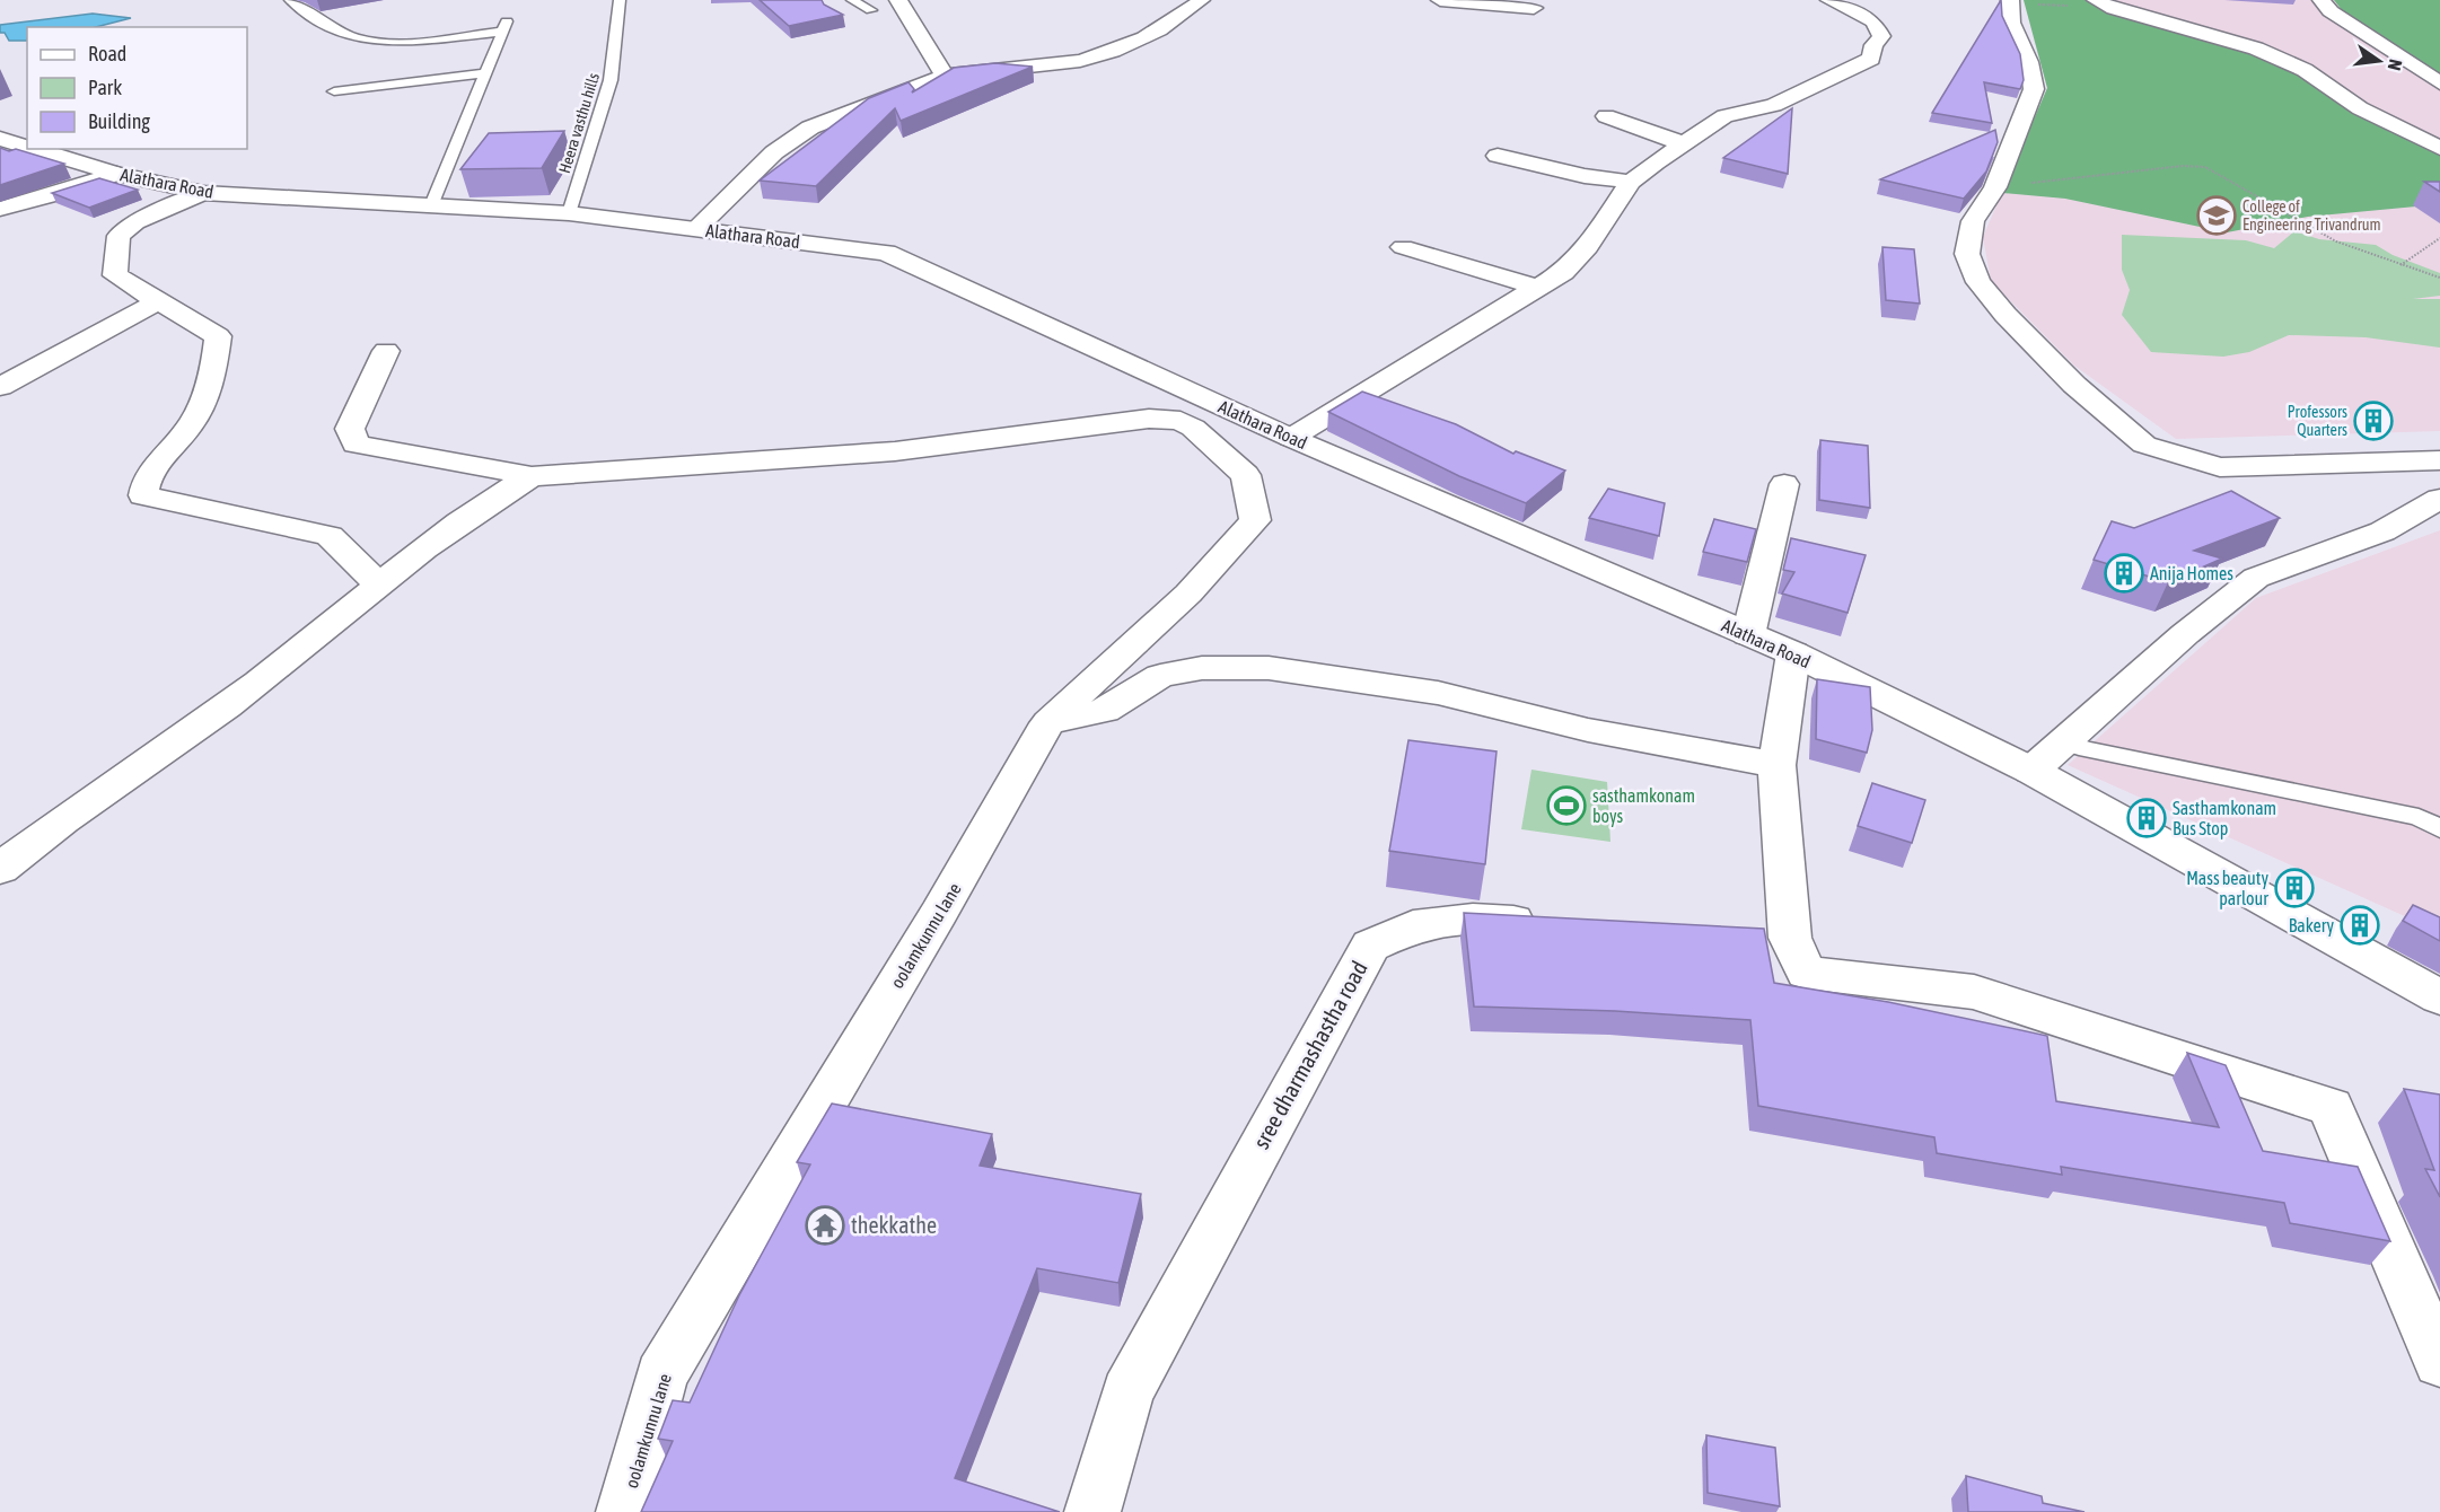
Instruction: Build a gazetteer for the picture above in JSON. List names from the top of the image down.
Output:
{
  "streets": {
    "street": ["Alathara Road", "oolamkunnu lane", "sree dharmashastha road"],
    "lane": ["Heera vasthu hills"]
  },
  "crossings": [
    ["Heera vasthu hills", "Alathara Road"]
  ],
  "places": {
    "school or university": ["College of Engineering Trivandrum"],
    "building": [
      "Professors Quarters",
      "Anija Homes",
      "Sasthamkonam Bus Stop",
      "Mass beauty parlour",
      "Bakery"
    ],
    "sports": ["sasthamkonam boys"],
    "temple": ["thekkathe"]
  },
  "legend": ["Road", "Park", "Building"],
  "north": "right"
}
